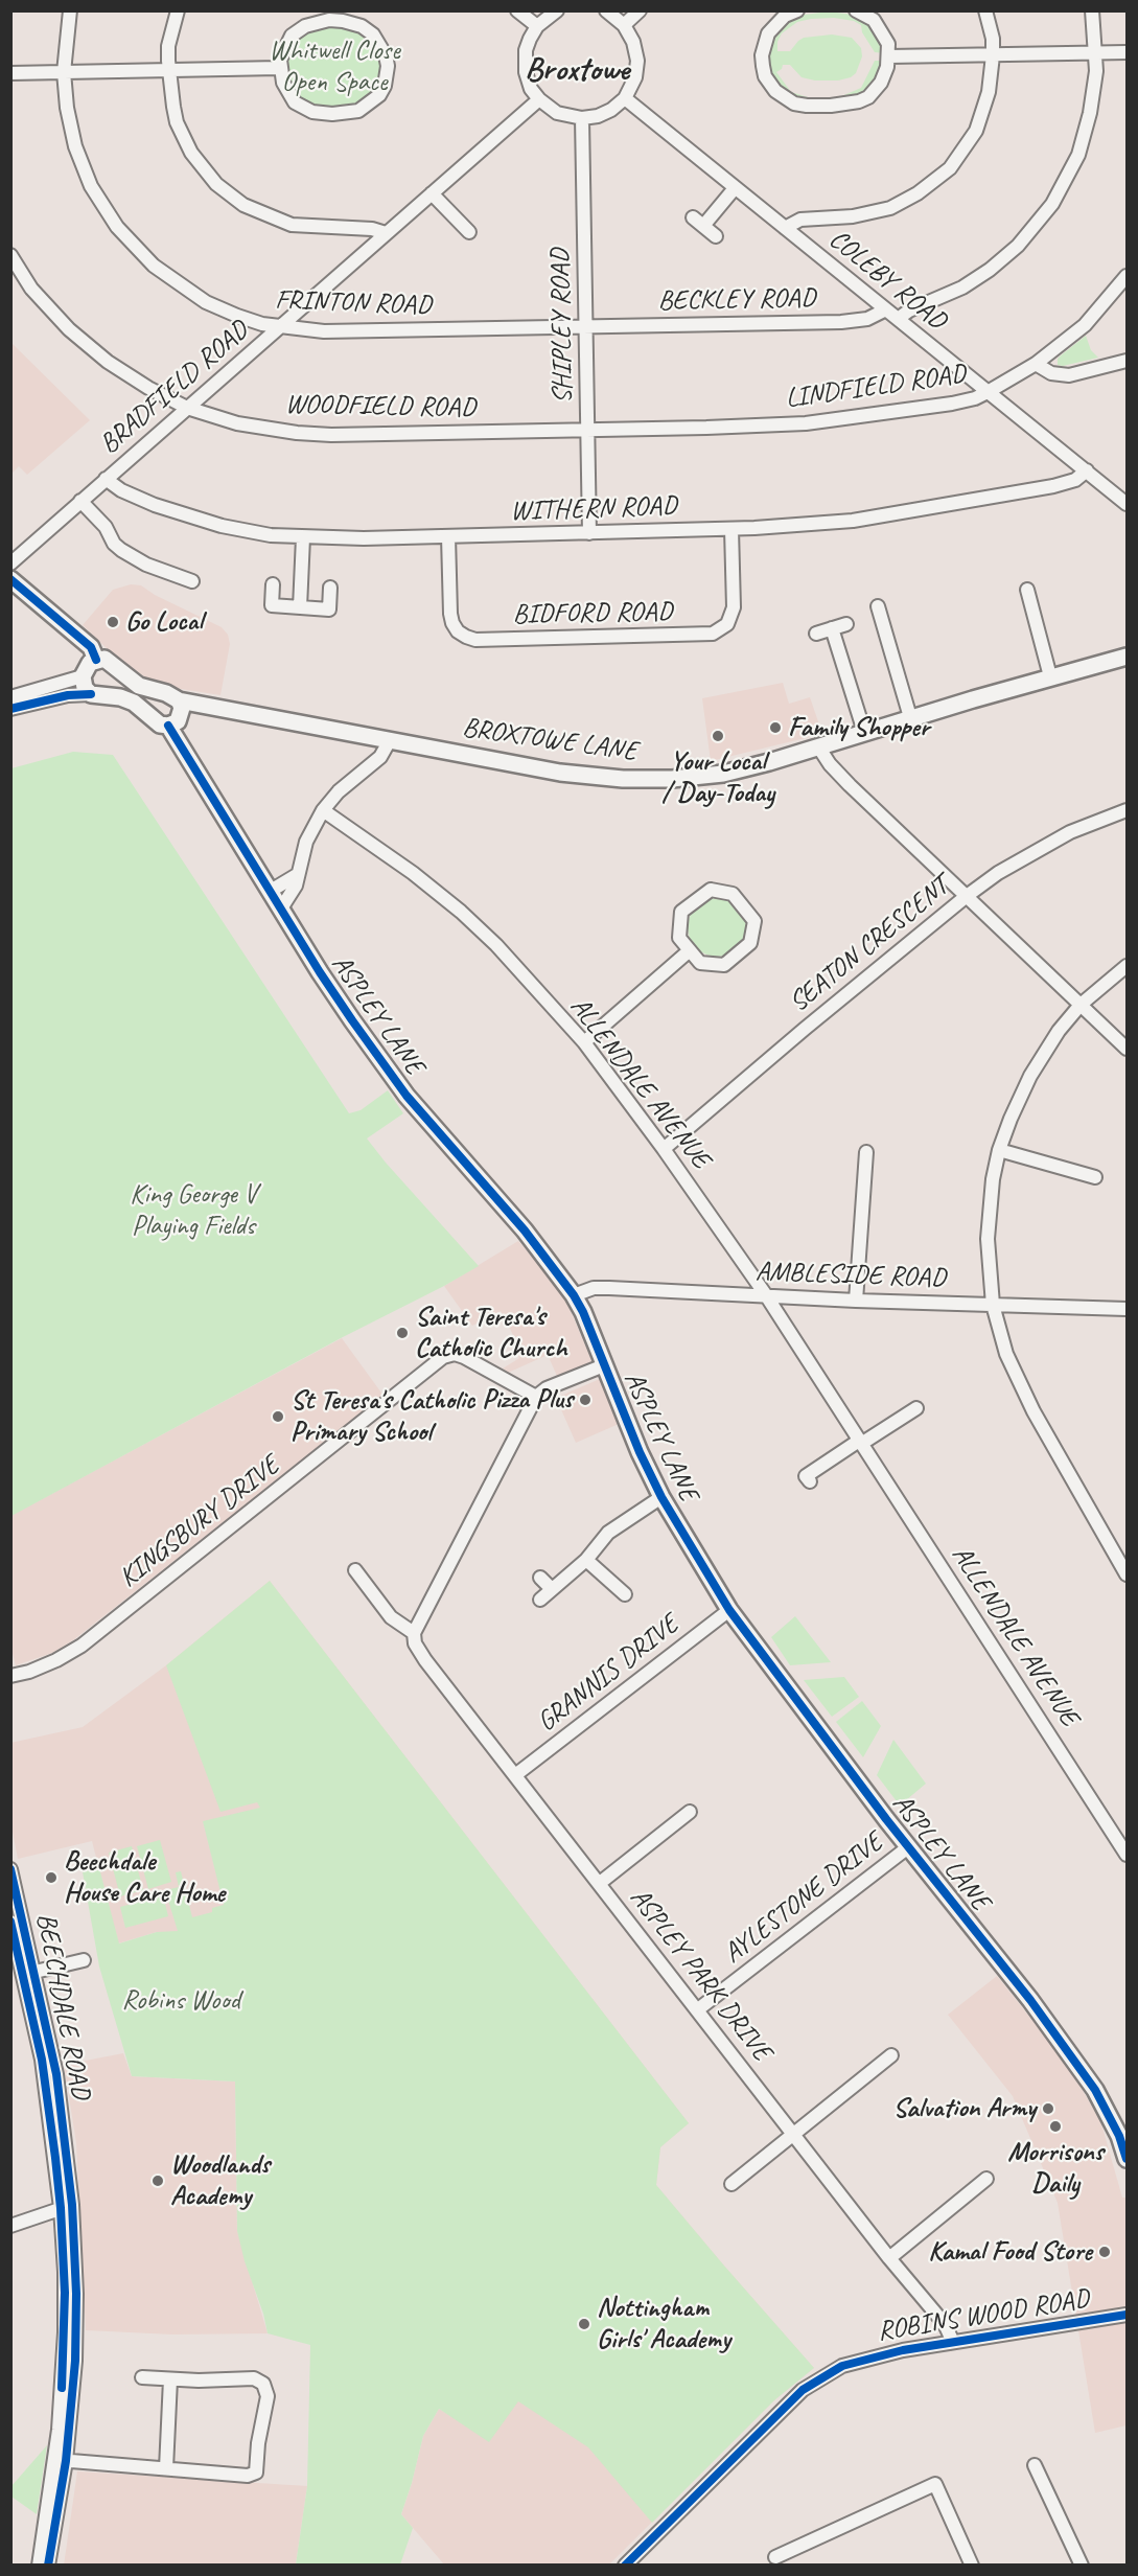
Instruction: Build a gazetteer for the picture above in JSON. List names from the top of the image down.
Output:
{
  "streets": {
    "main road": ["BROXTOWE LANE", "ASPLEY LANE"],
    "street": [
      "COLEBY ROAD",
      "BECKLEY ROAD",
      "FRINTON ROAD",
      "SHIPLEY ROAD",
      "LINDFIELD ROAD",
      "BRADFIELD ROAD",
      "WOODFIELD ROAD",
      "WITHERN ROAD",
      "BIDFORD ROAD",
      "SEATON CRESCENT",
      "ALLENDALE AVENUE",
      "AMBLESIDE ROAD",
      "KINGSBURY DRIVE",
      "GRANNIS DRIVE",
      "AYLESTONE DRIVE",
      "ASPLEY PARK DRIVE",
      "BEECHDALE ROAD",
      "ROBINS WOOD ROAD"
    ]
  },
  "crossings": [
    ["COLEBY ROAD", "BECKLEY ROAD"],
    ["COLEBY ROAD", "LINDFIELD ROAD"],
    ["COLEBY ROAD", "WITHERN ROAD"],
    ["BECKLEY ROAD", "FRINTON ROAD"],
    ["BECKLEY ROAD", "SHIPLEY ROAD"],
    ["FRINTON ROAD", "SHIPLEY ROAD"],
    ["FRINTON ROAD", "BRADFIELD ROAD"],
    ["SHIPLEY ROAD", "LINDFIELD ROAD"],
    ["SHIPLEY ROAD", "WOODFIELD ROAD"],
    ["SHIPLEY ROAD", "WITHERN ROAD"],
    ["LINDFIELD ROAD", "WOODFIELD ROAD"],
    ["BRADFIELD ROAD", "WOODFIELD ROAD"],
    ["BRADFIELD ROAD", "WITHERN ROAD"],
    ["WITHERN ROAD", "BIDFORD ROAD"],
    ["SEATON CRESCENT", "ALLENDALE AVENUE"],
    ["ASPLEY LANE", "AMBLESIDE ROAD"],
    ["ASPLEY LANE", "GRANNIS DRIVE"],
    ["ASPLEY LANE", "AYLESTONE DRIVE"],
    ["ALLENDALE AVENUE", "AMBLESIDE ROAD"],
    ["GRANNIS DRIVE", "ASPLEY PARK DRIVE"],
    ["AYLESTONE DRIVE", "ASPLEY PARK DRIVE"],
    ["ASPLEY PARK DRIVE", "ROBINS WOOD ROAD"]
  ],
  "districts": ["Broxtowe"],
  "parks": ["Whitwell Close Open Space", "King George V Playing Fields", "Robins Wood"],
  "places": [
    "Go Local",
    "Family Shopper",
    "Your Local / Day-Today",
    "Saint Teresa's Catholic Church",
    "Pizza Plus",
    "St Teresa's Catholic Primary School",
    "Beechdale House Care Home",
    "Salvation Army",
    "Morrisons Daily",
    "Woodlands Academy",
    "Kamal Food Store",
    "Nottingham Girls' Academy"
  ]
}
